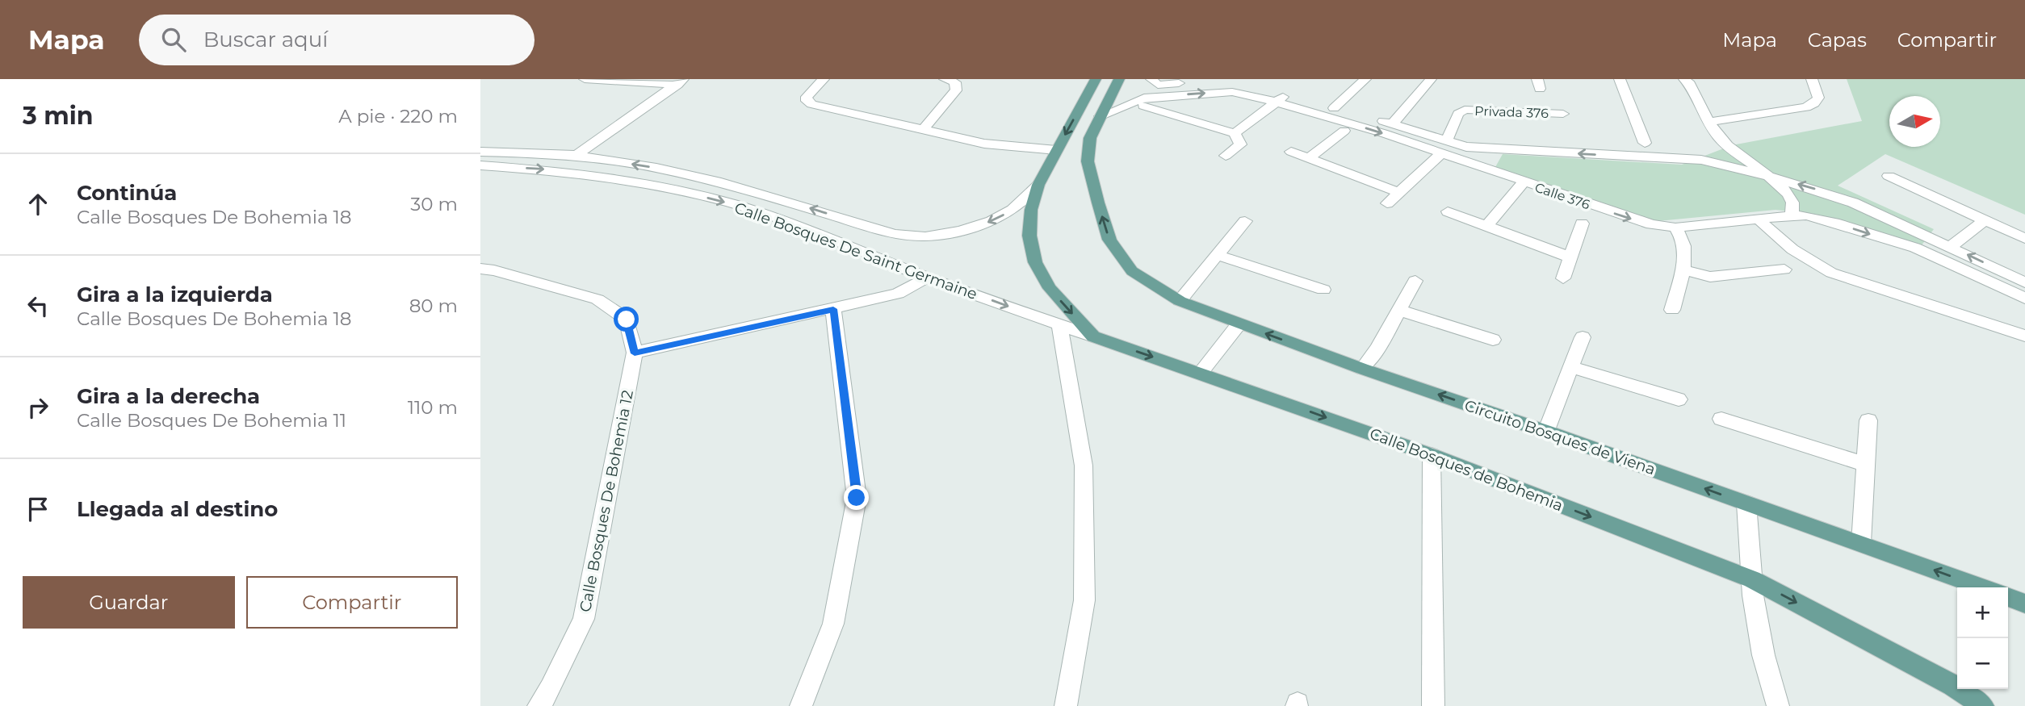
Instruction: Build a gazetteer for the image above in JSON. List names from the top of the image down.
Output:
{
  "streets": {
    "main road": ["Circuito Bosques de Viena", "Calle Bosques de Bohemia"],
    "street": [
      "Privada 376",
      "Calle 376",
      "Calle Bosques De Saint Germaine",
      "Calle Bosques De Bohemia 12"
    ]
  },
  "crossings": [
    ["Privada 376", "Calle 376"],
    ["Calle 376", "Circuito Bosques de Viena"],
    ["Calle Bosques De Saint Germaine", "Calle Bosques de Bohemia"]
  ],
  "one_way": ["Circuito Bosques de Viena", "Calle Bosques de Bohemia"],
  "north": "right",
  "page": {
    "header": "Mapa",
    "search": "Buscar aquí",
    "nav": ["Mapa", "Capas", "Compartir"],
    "heading": ["3 min", "A pie · 220 m"],
    "list": [
      ["Continúa", "Calle Bosques De Bohemia 18", "30 m"],
      ["Gira a la izquierda", "Calle Bosques De Bohemia 18", "80 m"],
      ["Gira a la derecha", "Calle Bosques De Bohemia 11", "110 m"],
      "Llegada al destino"
    ],
    "buttons": ["Guardar", "Compartir"],
    "map_buttons": ["+", "−"]
  }
}
